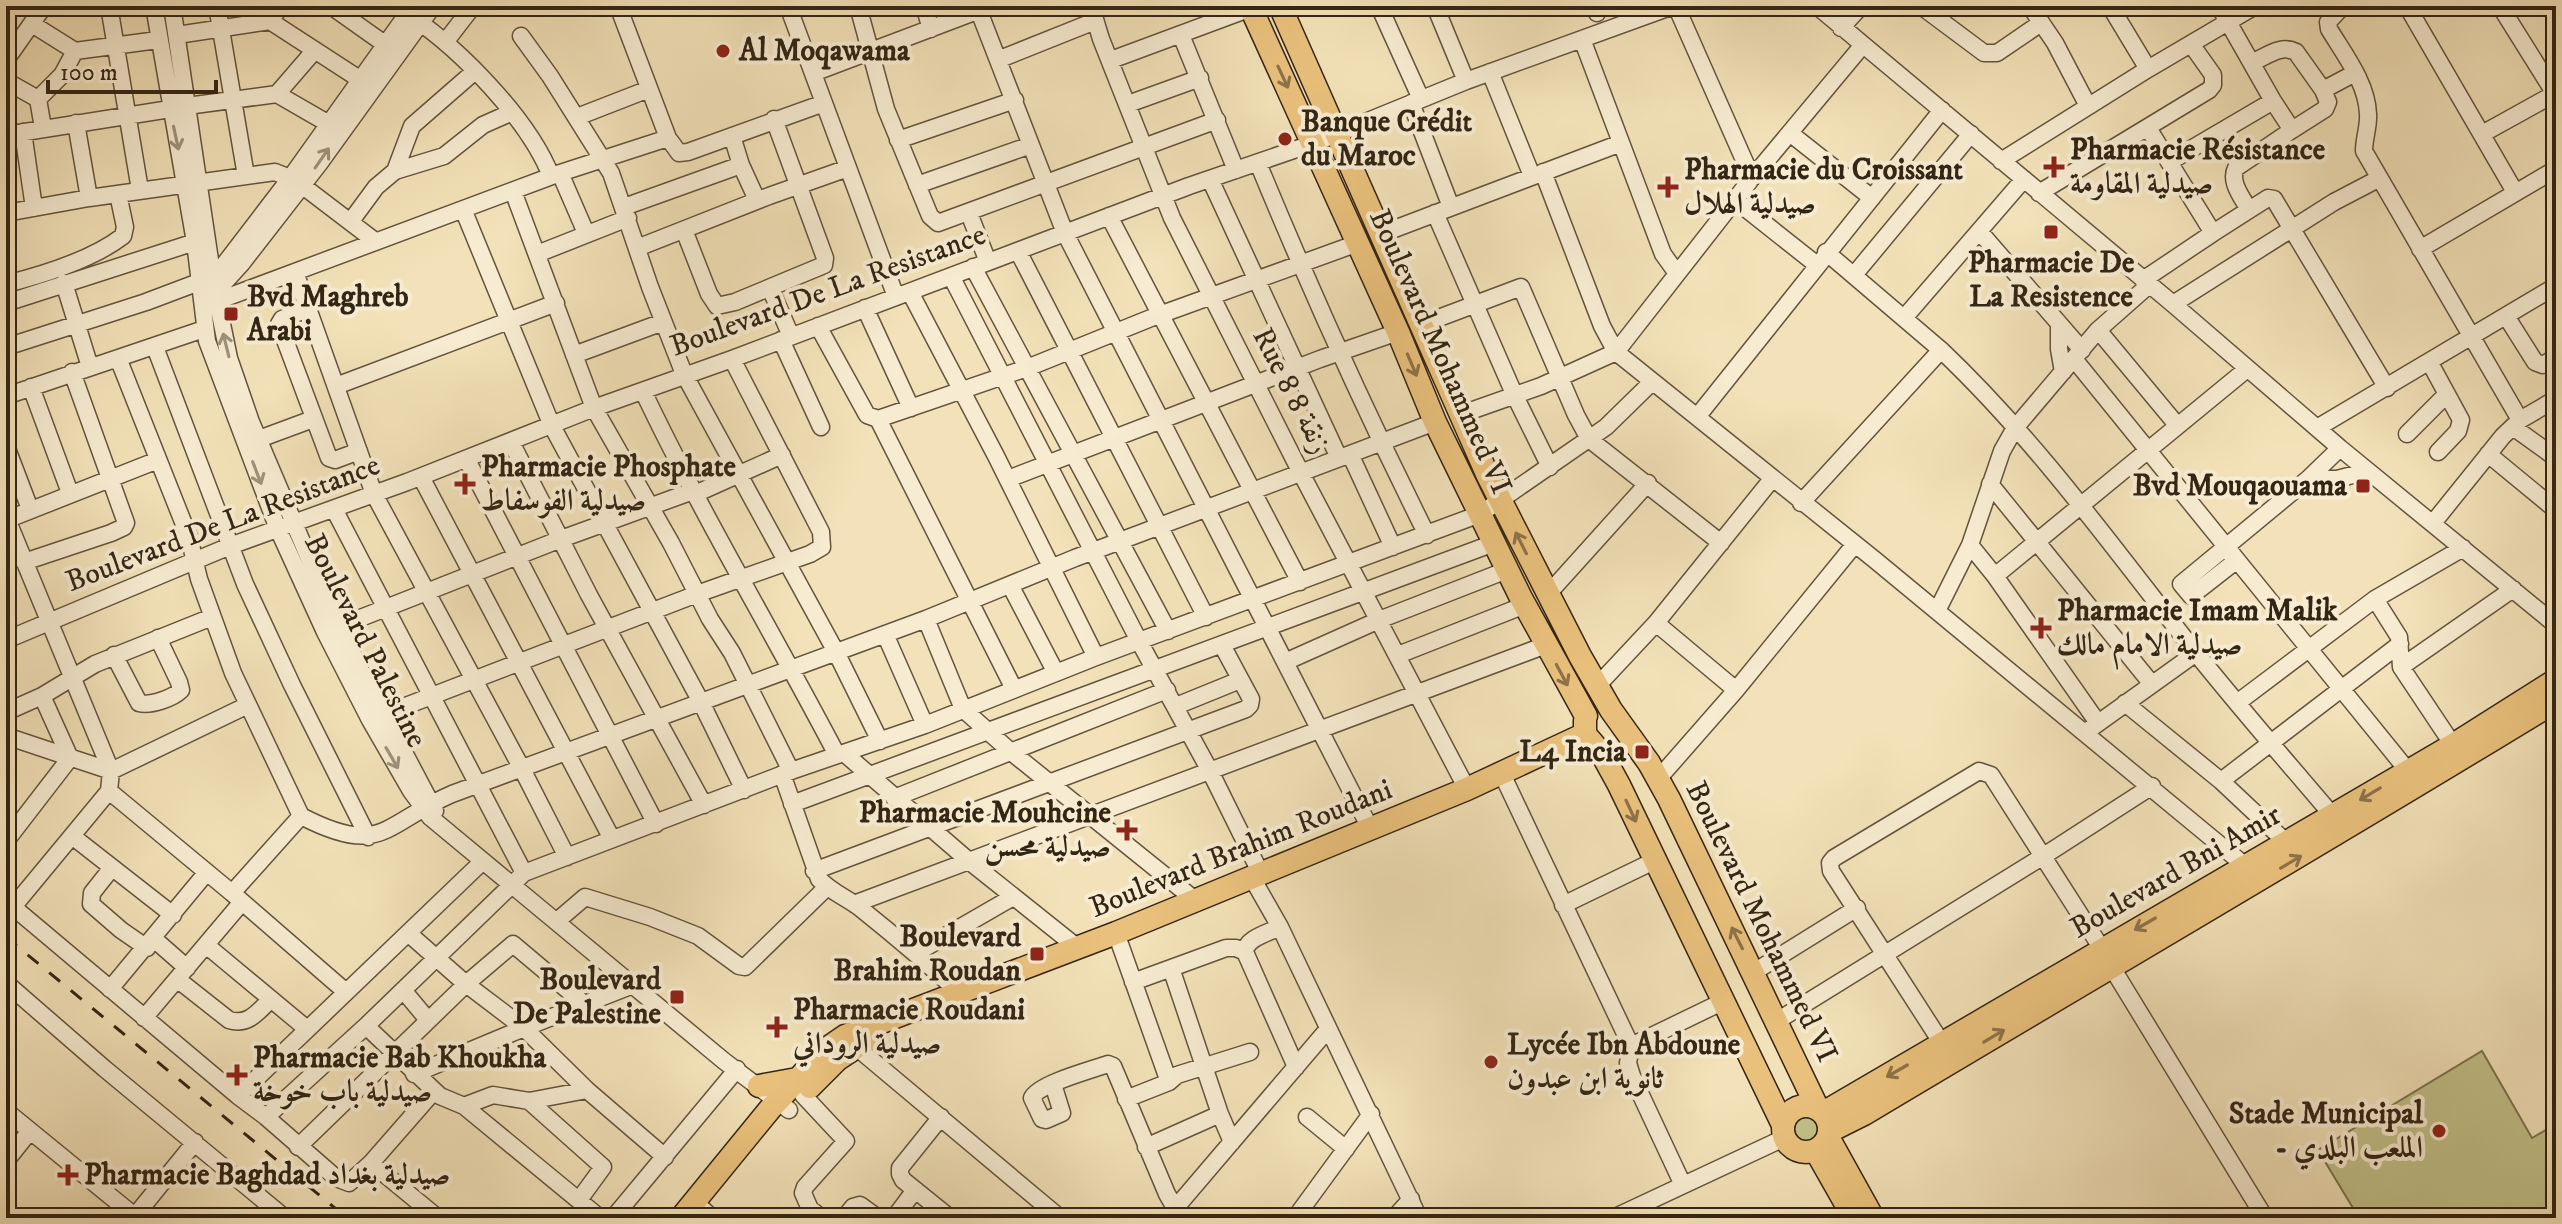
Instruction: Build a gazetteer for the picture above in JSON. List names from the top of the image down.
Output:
{
  "streets": {
    "main road": ["Boulevard Mohammed VI", "Boulevard Brahim Roudani", "Boulevard Bni Amir"],
    "street": ["Boulevard De La Resistance", "Rue 8 8 زنقة", "Boulevard Palestine"]
  },
  "crossings": [
    ["Boulevard De La Resistance", "Boulevard Mohammed VI"],
    ["Boulevard De La Resistance", "Rue 8 8 زنقة"],
    ["Boulevard De La Resistance", "Boulevard Palestine"],
    ["Boulevard Mohammed VI", "Boulevard Brahim Roudani"],
    ["Boulevard Mohammed VI", "Boulevard Bni Amir"],
    ["Rue 8 8 زنقة", "Boulevard Brahim Roudani"],
    ["Boulevard Palestine", "Boulevard Brahim Roudani"]
  ],
  "places": {
    "other": [
      "Al Moqawama",
      "Banque Crédit du Maroc",
      "Lycée Ibn Abdoune ثانوية ابن عبدون",
      "Stade Municipal - الملعب البلدي"
    ],
    "health": [
      "Pharmacie Résistance صيدلية المقاومة",
      "Pharmacie du Croissant صيدلية الهلال",
      "Pharmacie Phosphate صيدلية الفوسفاط",
      "Pharmacie Imam Malik صيدلية الامام مالك",
      "Pharmacie Mouhcine صيدلية محسن",
      "Pharmacie Roudani صيدلية الروداني",
      "Pharmacie Bab Khoukha صيدلية باب خوخة",
      "Pharmacie Baghdad صيدلية بغداد"
    ],
    "transit": [
      "Pharmacie De La Resistence",
      "Bvd Maghreb Arabi",
      "Bvd Mouqaouama",
      "L4 Incia",
      "Boulevard Brahim Roudan",
      "Boulevard De Palestine"
    ]
  },
  "scale_bar": "100 m"
}
